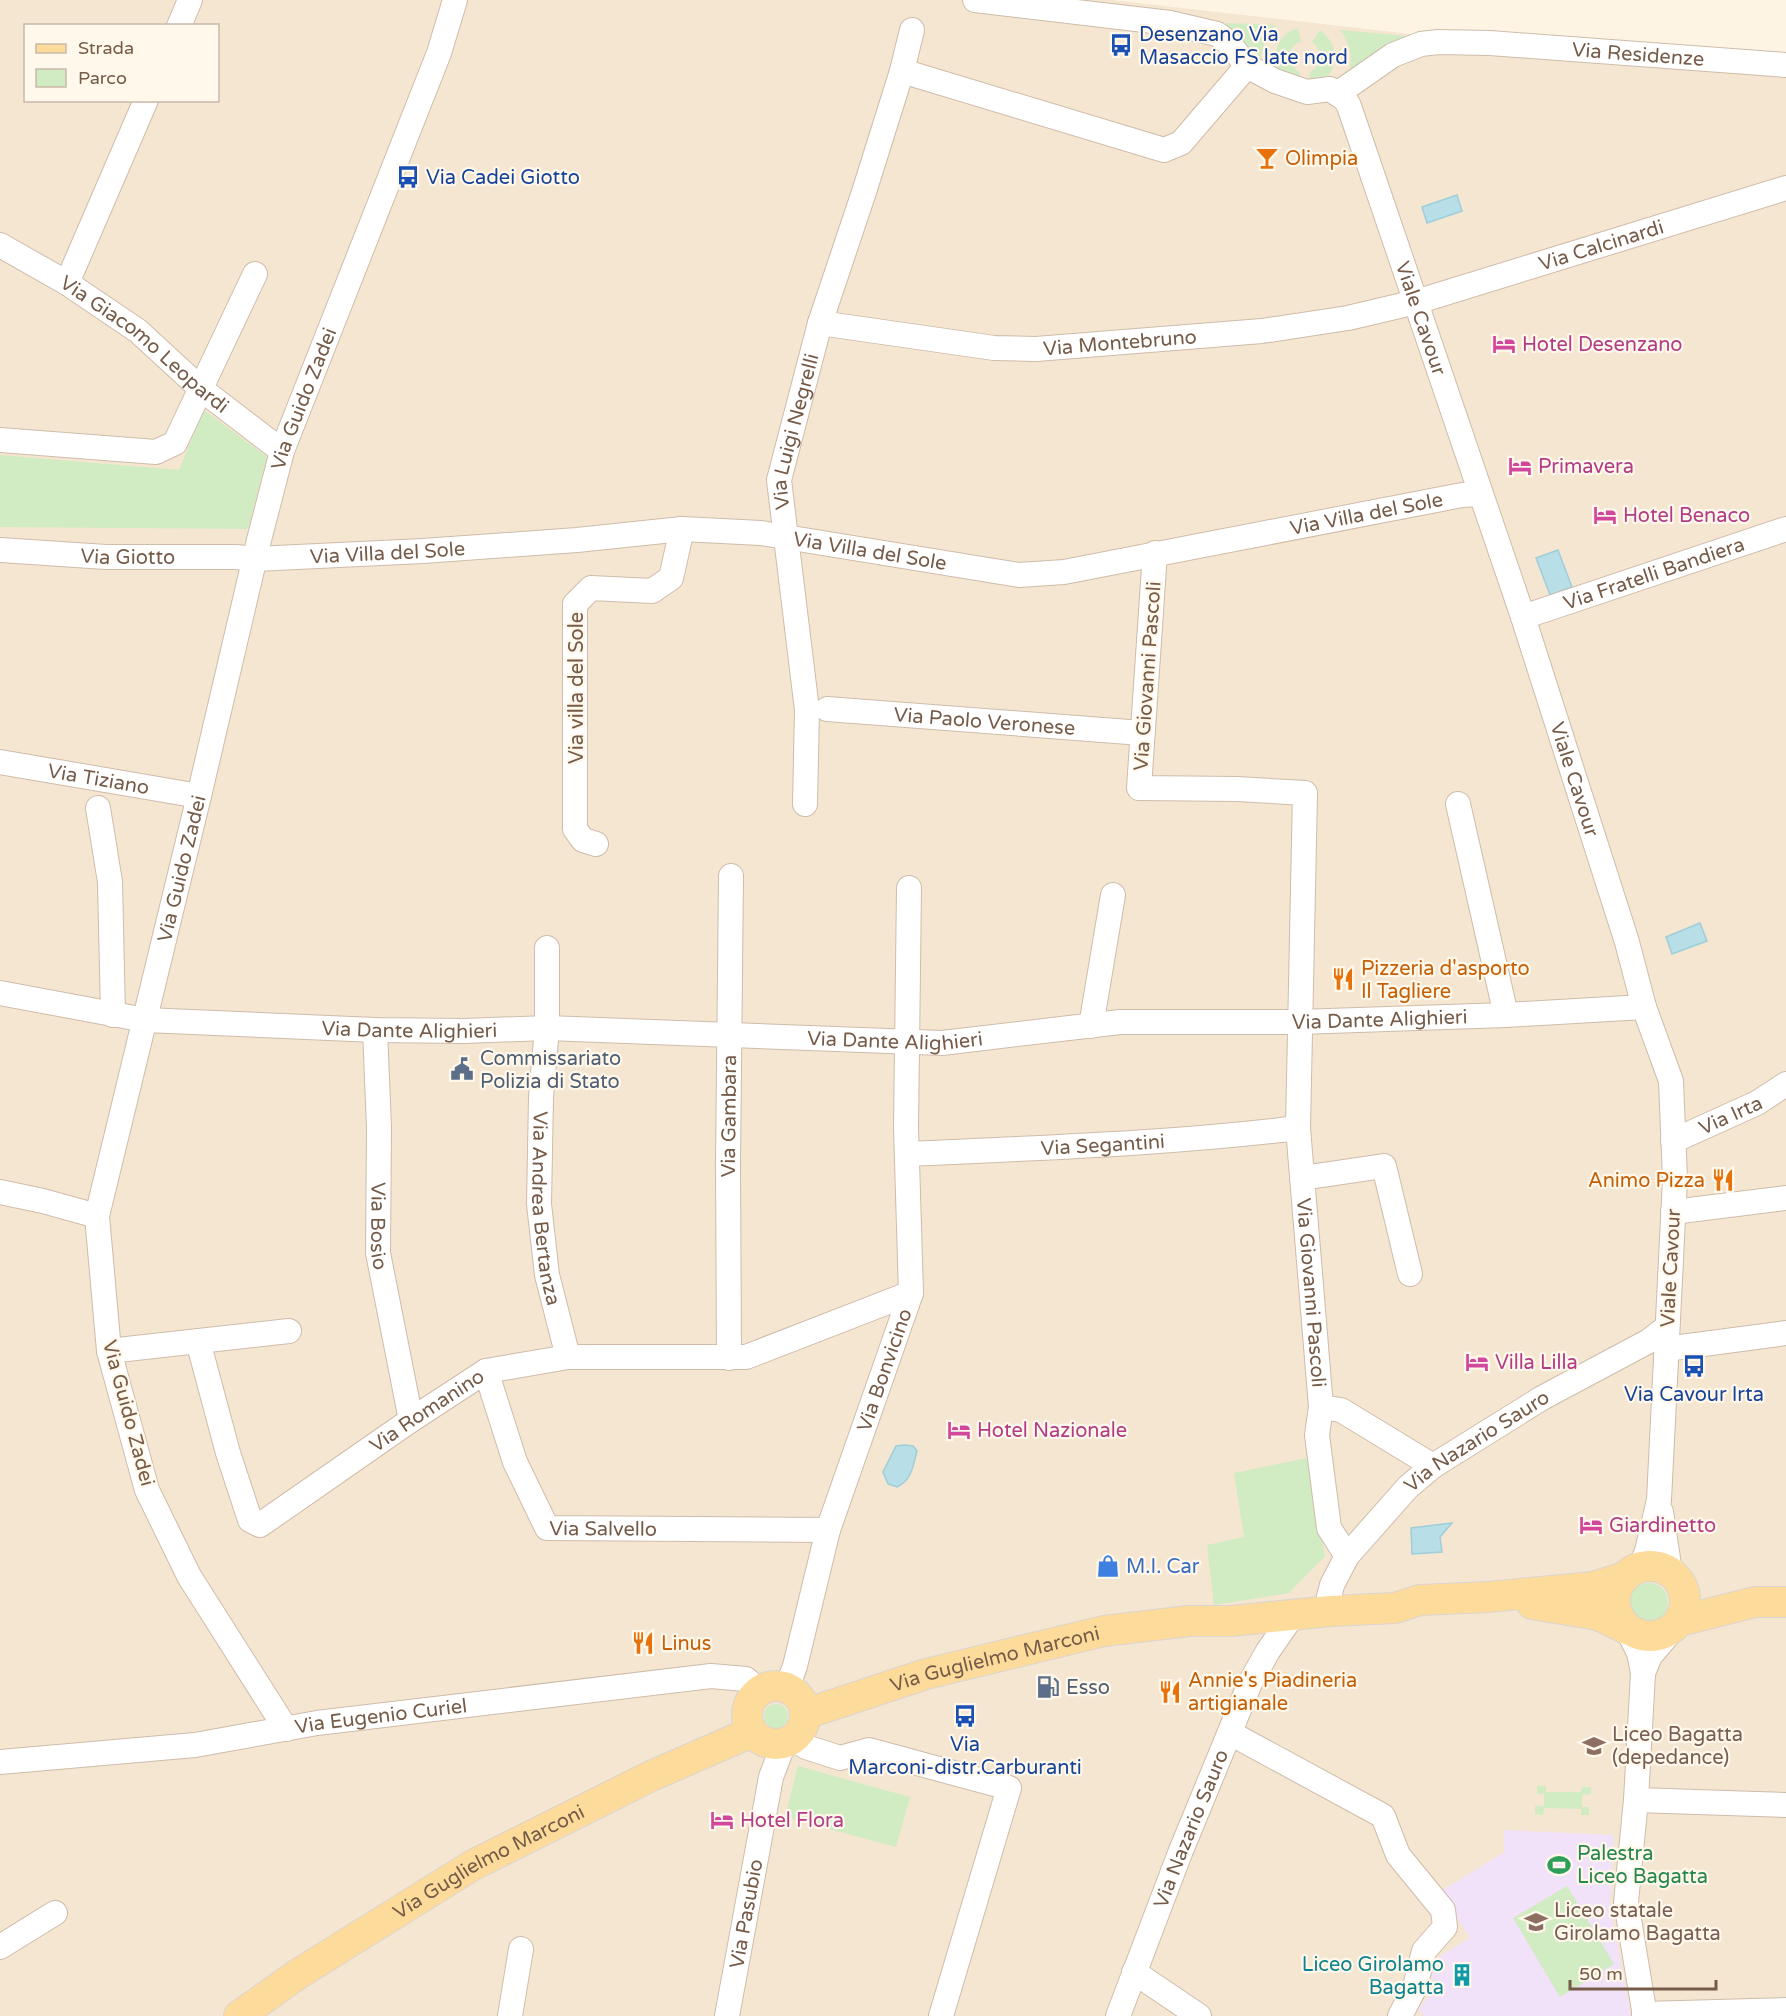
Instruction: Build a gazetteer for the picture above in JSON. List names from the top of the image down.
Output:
{
  "streets": {
    "main road": ["Via Guglielmo Marconi"],
    "street": [
      "Via Residenze",
      "Via Calcinardi",
      "Viale Cavour",
      "Via Montebruno",
      "Via Giacomo Leopardi",
      "Via Guido Zadei",
      "Via Luigi Negrelli",
      "Via Villa del Sole",
      "Via Giotto",
      "Via Fratelli Bandiera",
      "Via Giovanni Pascoli",
      "Via villa del Sole",
      "Via Paolo Veronese",
      "Via Tiziano",
      "Via Dante Alighieri",
      "Via Irta",
      "Via Gambara",
      "Via Segantini",
      "Via Andrea Bertanza",
      "Via Bosio",
      "Via Bonvicino",
      "Via Romanino",
      "Via Nazario Sauro",
      "Via Salvello",
      "Via Eugenio Curiel",
      "Via Pasubio"
    ]
  },
  "crossings": [
    ["Via Residenze", "Viale Cavour"],
    ["Via Calcinardi", "Viale Cavour"],
    ["Via Calcinardi", "Via Montebruno"],
    ["Viale Cavour", "Via Montebruno"],
    ["Viale Cavour", "Via Villa del Sole"],
    ["Viale Cavour", "Via Fratelli Bandiera"],
    ["Viale Cavour", "Via Dante Alighieri"],
    ["Viale Cavour", "Via Irta"],
    ["Viale Cavour", "Via Nazario Sauro"],
    ["Viale Cavour", "Via Guglielmo Marconi"],
    ["Via Montebruno", "Via Luigi Negrelli"],
    ["Via Giacomo Leopardi", "Via Guido Zadei"],
    ["Via Guido Zadei", "Via Villa del Sole"],
    ["Via Guido Zadei", "Via Giotto"],
    ["Via Guido Zadei", "Via Tiziano"],
    ["Via Guido Zadei", "Via Dante Alighieri"],
    ["Via Guido Zadei", "Via Eugenio Curiel"],
    ["Via Luigi Negrelli", "Via Villa del Sole"],
    ["Via Villa del Sole", "Via Giotto"],
    ["Via Villa del Sole", "Via Giovanni Pascoli"],
    ["Via Villa del Sole", "Via villa del Sole"],
    ["Via Giovanni Pascoli", "Via Paolo Veronese"],
    ["Via Giovanni Pascoli", "Via Dante Alighieri"],
    ["Via Giovanni Pascoli", "Via Segantini"],
    ["Via Giovanni Pascoli", "Via Nazario Sauro"],
    ["Via Dante Alighieri", "Via Gambara"],
    ["Via Dante Alighieri", "Via Andrea Bertanza"],
    ["Via Dante Alighieri", "Via Bosio"],
    ["Via Dante Alighieri", "Via Bonvicino"],
    ["Via Gambara", "Via Romanino"],
    ["Via Segantini", "Via Bonvicino"],
    ["Via Andrea Bertanza", "Via Romanino"],
    ["Via Bosio", "Via Romanino"],
    ["Via Bonvicino", "Via Romanino"],
    ["Via Bonvicino", "Via Salvello"],
    ["Via Bonvicino", "Via Guglielmo Marconi"],
    ["Via Bonvicino", "Via Eugenio Curiel"],
    ["Via Bonvicino", "Via Pasubio"],
    ["Via Romanino", "Via Salvello"],
    ["Via Nazario Sauro", "Via Guglielmo Marconi"],
    ["Via Guglielmo Marconi", "Via Eugenio Curiel"],
    ["Via Guglielmo Marconi", "Via Pasubio"],
    ["Via Eugenio Curiel", "Via Pasubio"]
  ],
  "places": {
    "bus stop": [
      "Desenzano Via Masaccio FS late nord",
      "Via Cadei Giotto",
      "Via Cavour Irta",
      "Via Marconi-distr.Carburanti"
    ],
    "bar": ["Olimpia"],
    "hotel": [
      "Hotel Desenzano",
      "Primavera",
      "Hotel Benaco",
      "Villa Lilla",
      "Hotel Nazionale",
      "Giardinetto",
      "Hotel Flora"
    ],
    "restaurant": [
      "Pizzeria d'asporto Il Tagliere",
      "Animo Pizza",
      "Linus",
      "Annie's Piadineria artigianale"
    ],
    "public building": ["Commissariato Polizia di Stato"],
    "shop": ["M.I. Car"],
    "fuel station": ["Esso"],
    "school or university": ["Liceo Bagatta (depedance)", "Liceo statale Girolamo Bagatta"],
    "sports": ["Palestra Liceo Bagatta"],
    "building": ["Liceo Girolamo Bagatta"]
  },
  "legend": ["Strada", "Parco"],
  "scale_bar": "50 m"
}
